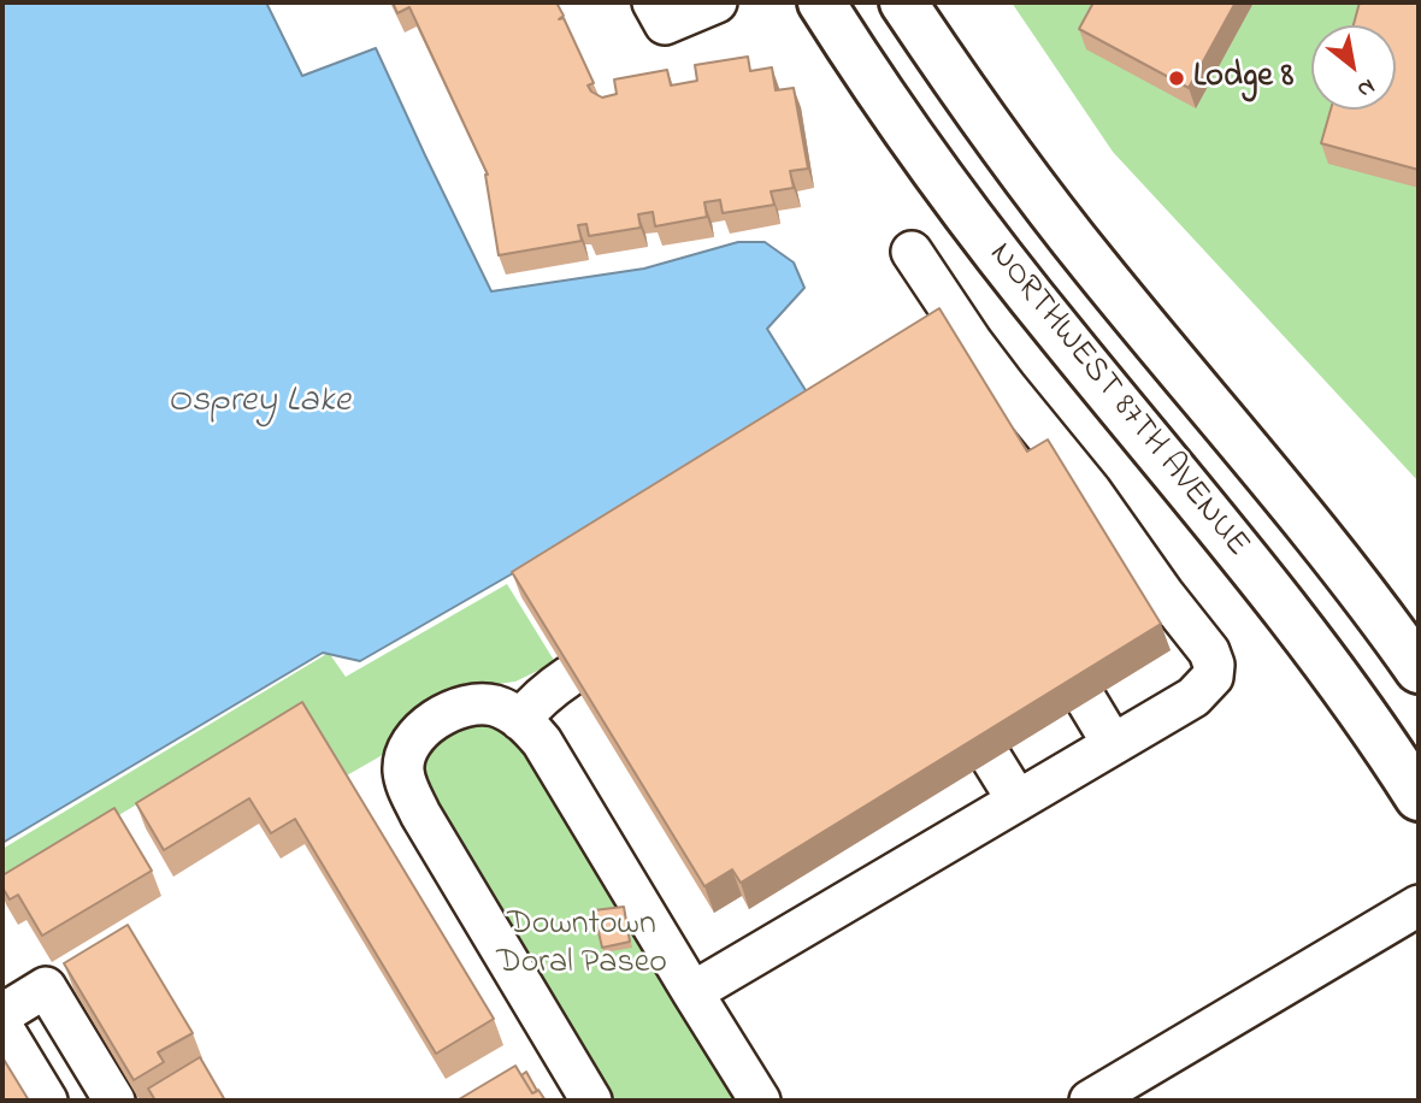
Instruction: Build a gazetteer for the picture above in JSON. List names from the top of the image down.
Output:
{
  "streets": {
    "main road": ["NORTHWEST 87TH AVENUE"]
  },
  "water": ["Osprey Lake"],
  "parks": ["Downtown Doral Paseo"],
  "places": ["Lodge 8"],
  "north": "bottom right"
}
